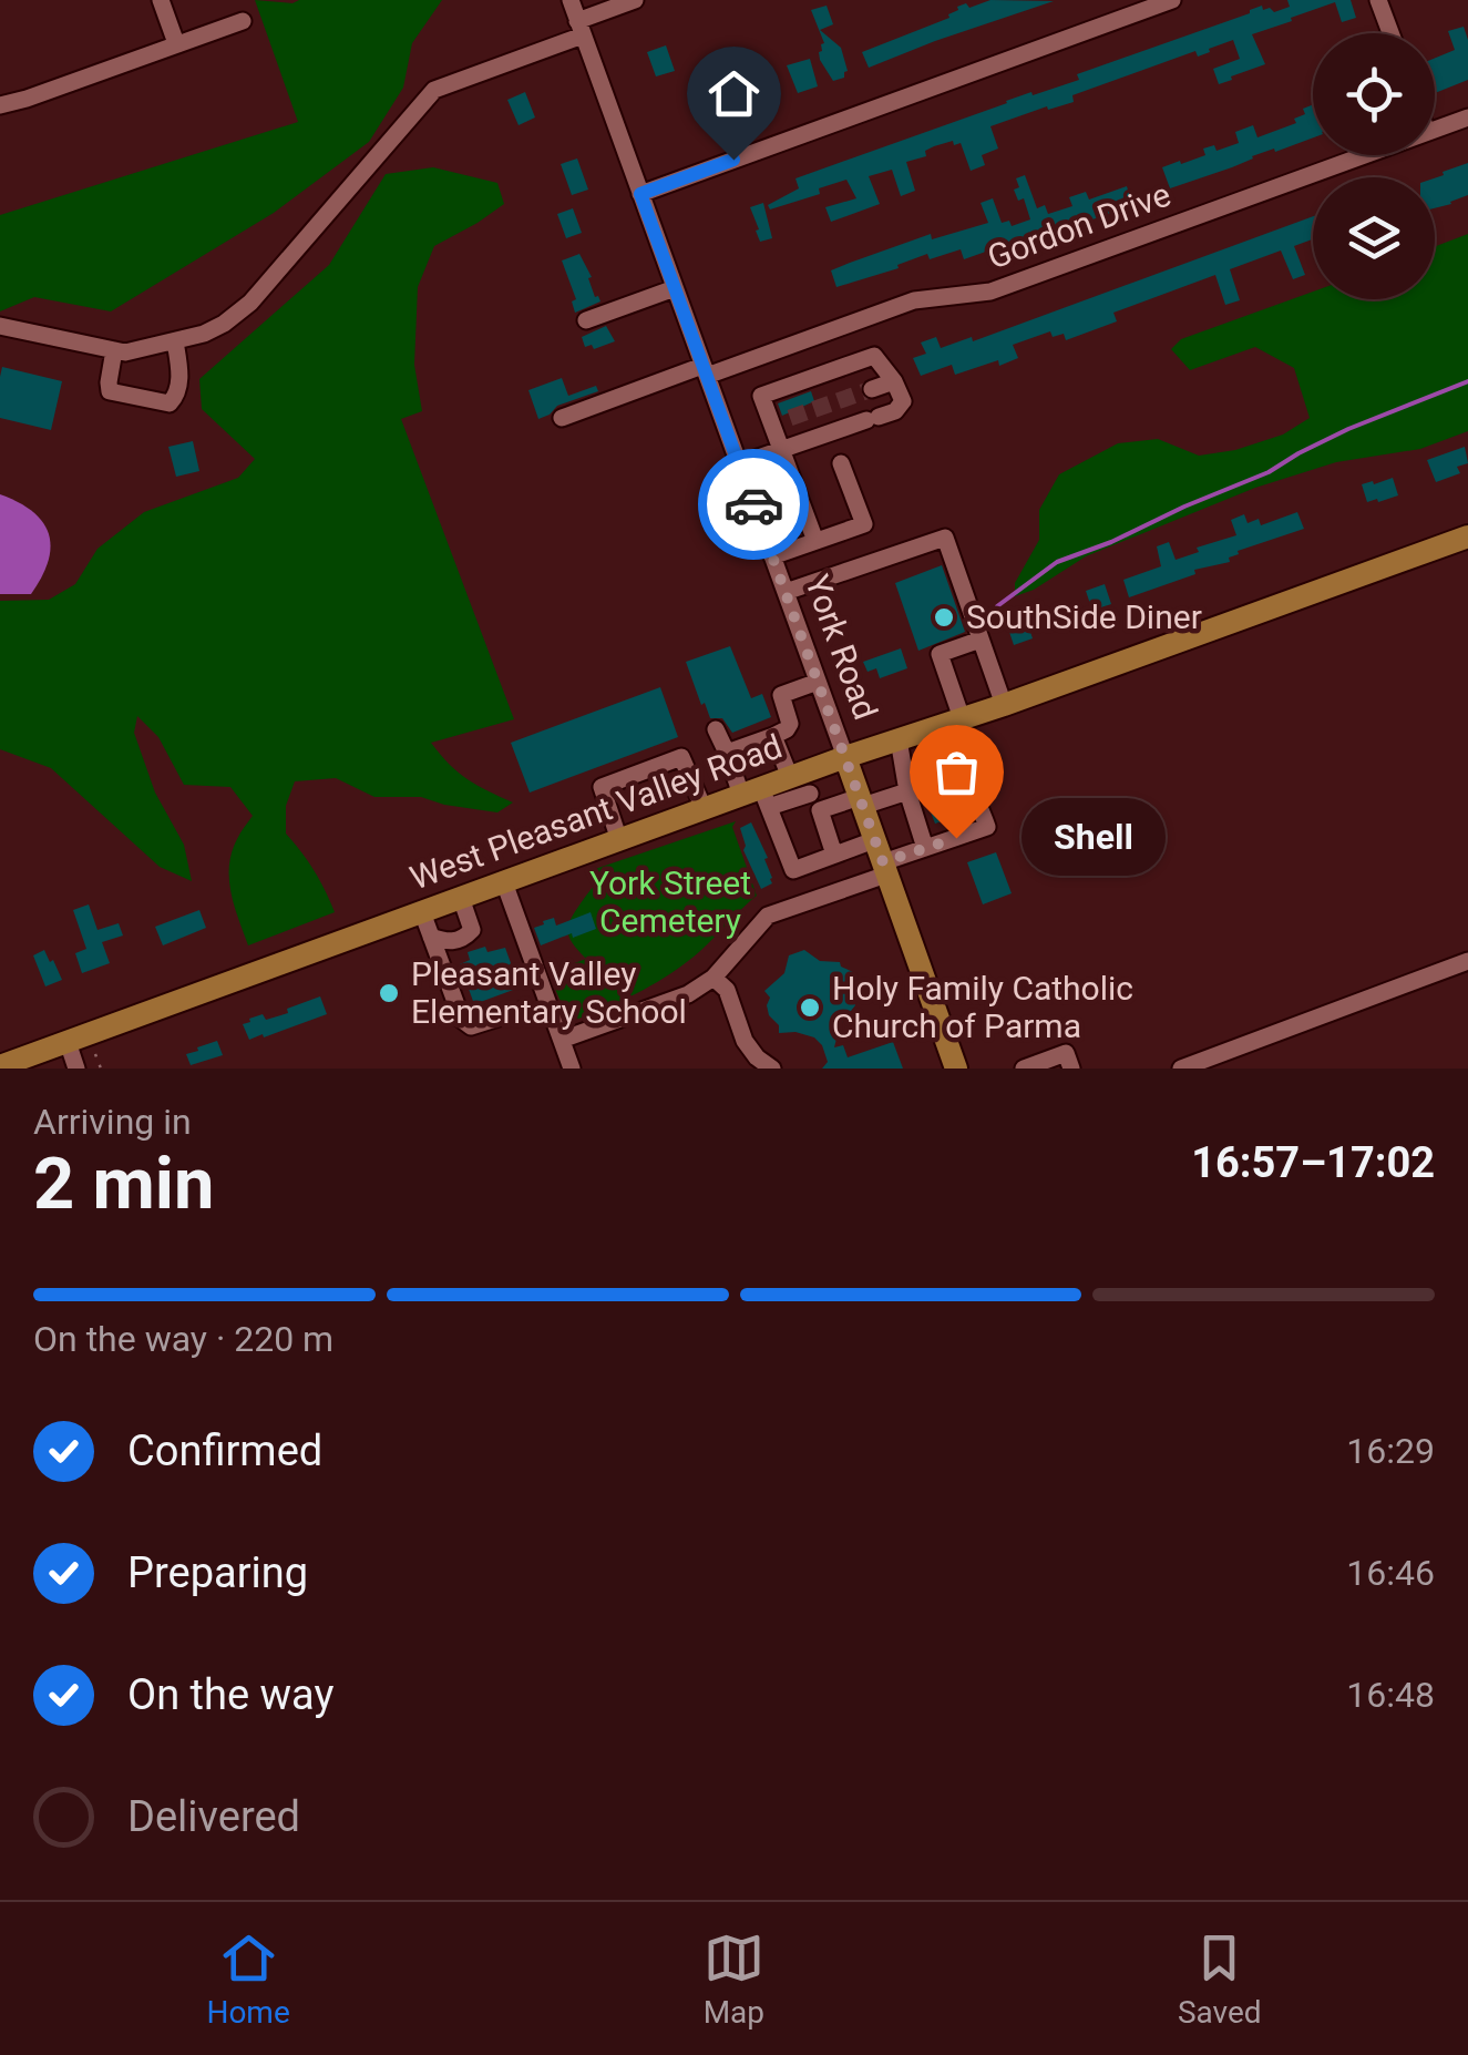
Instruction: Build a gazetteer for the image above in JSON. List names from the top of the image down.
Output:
{
  "streets": {
    "main road": ["York Road", "West Pleasant Valley Road"],
    "street": ["Gordon Drive"]
  },
  "crossings": [
    ["Gordon Drive", "York Road"],
    ["York Road", "West Pleasant Valley Road"]
  ],
  "parks": ["York Street Cemetery"],
  "places": [
    "SouthSide Diner",
    "Shell",
    "Pleasant Valley Elementary School",
    "Holy Family Catholic Church of Parma"
  ],
  "page": {
    "bubble": "Shell",
    "heading": ["2 min", "Arriving in", "16:57–17:02"],
    "bar": "On the way · 220 m",
    "list": [
      ["Confirmed", "16:29"],
      ["Preparing", "16:46"],
      ["On the way", "16:48"],
      "Delivered"
    ],
    "tabs": ["Home", "Map", "Saved"]
  }
}
